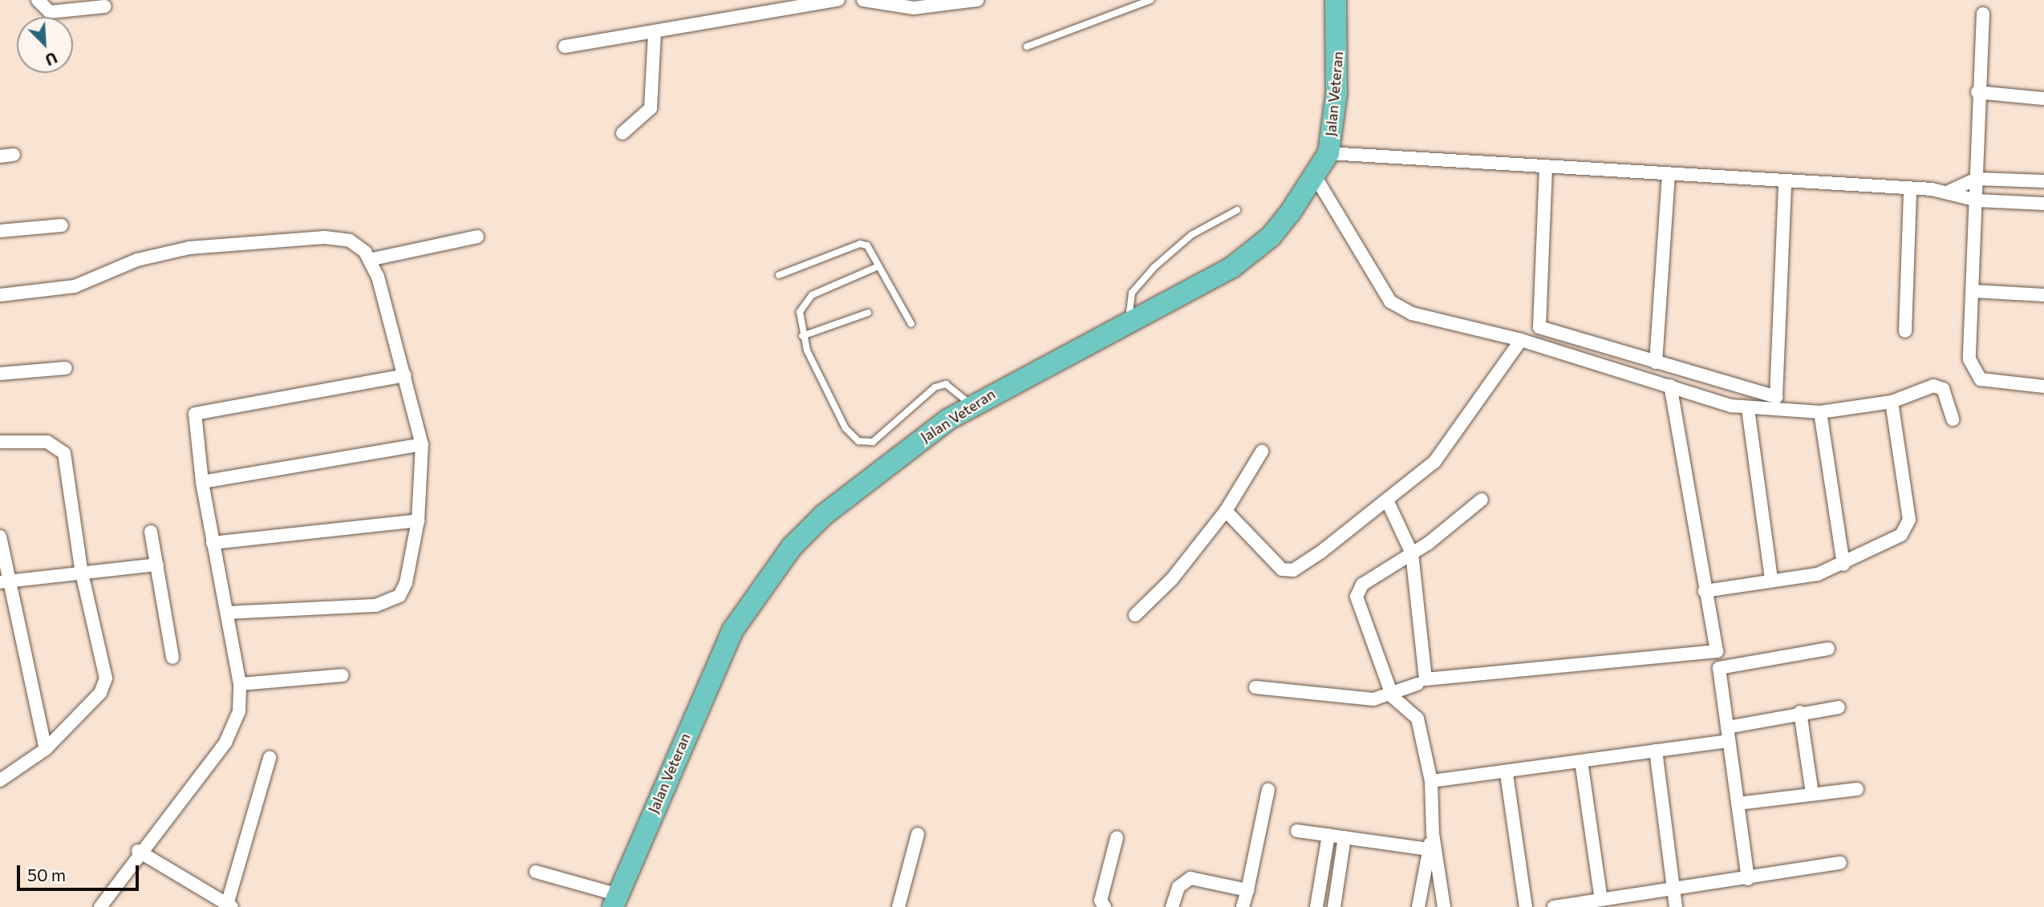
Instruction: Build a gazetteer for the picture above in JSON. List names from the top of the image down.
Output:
{
  "streets": {
    "highway": ["Jalan Veteran"]
  },
  "scale_bar": "50 m",
  "north": "bottom right"
}
